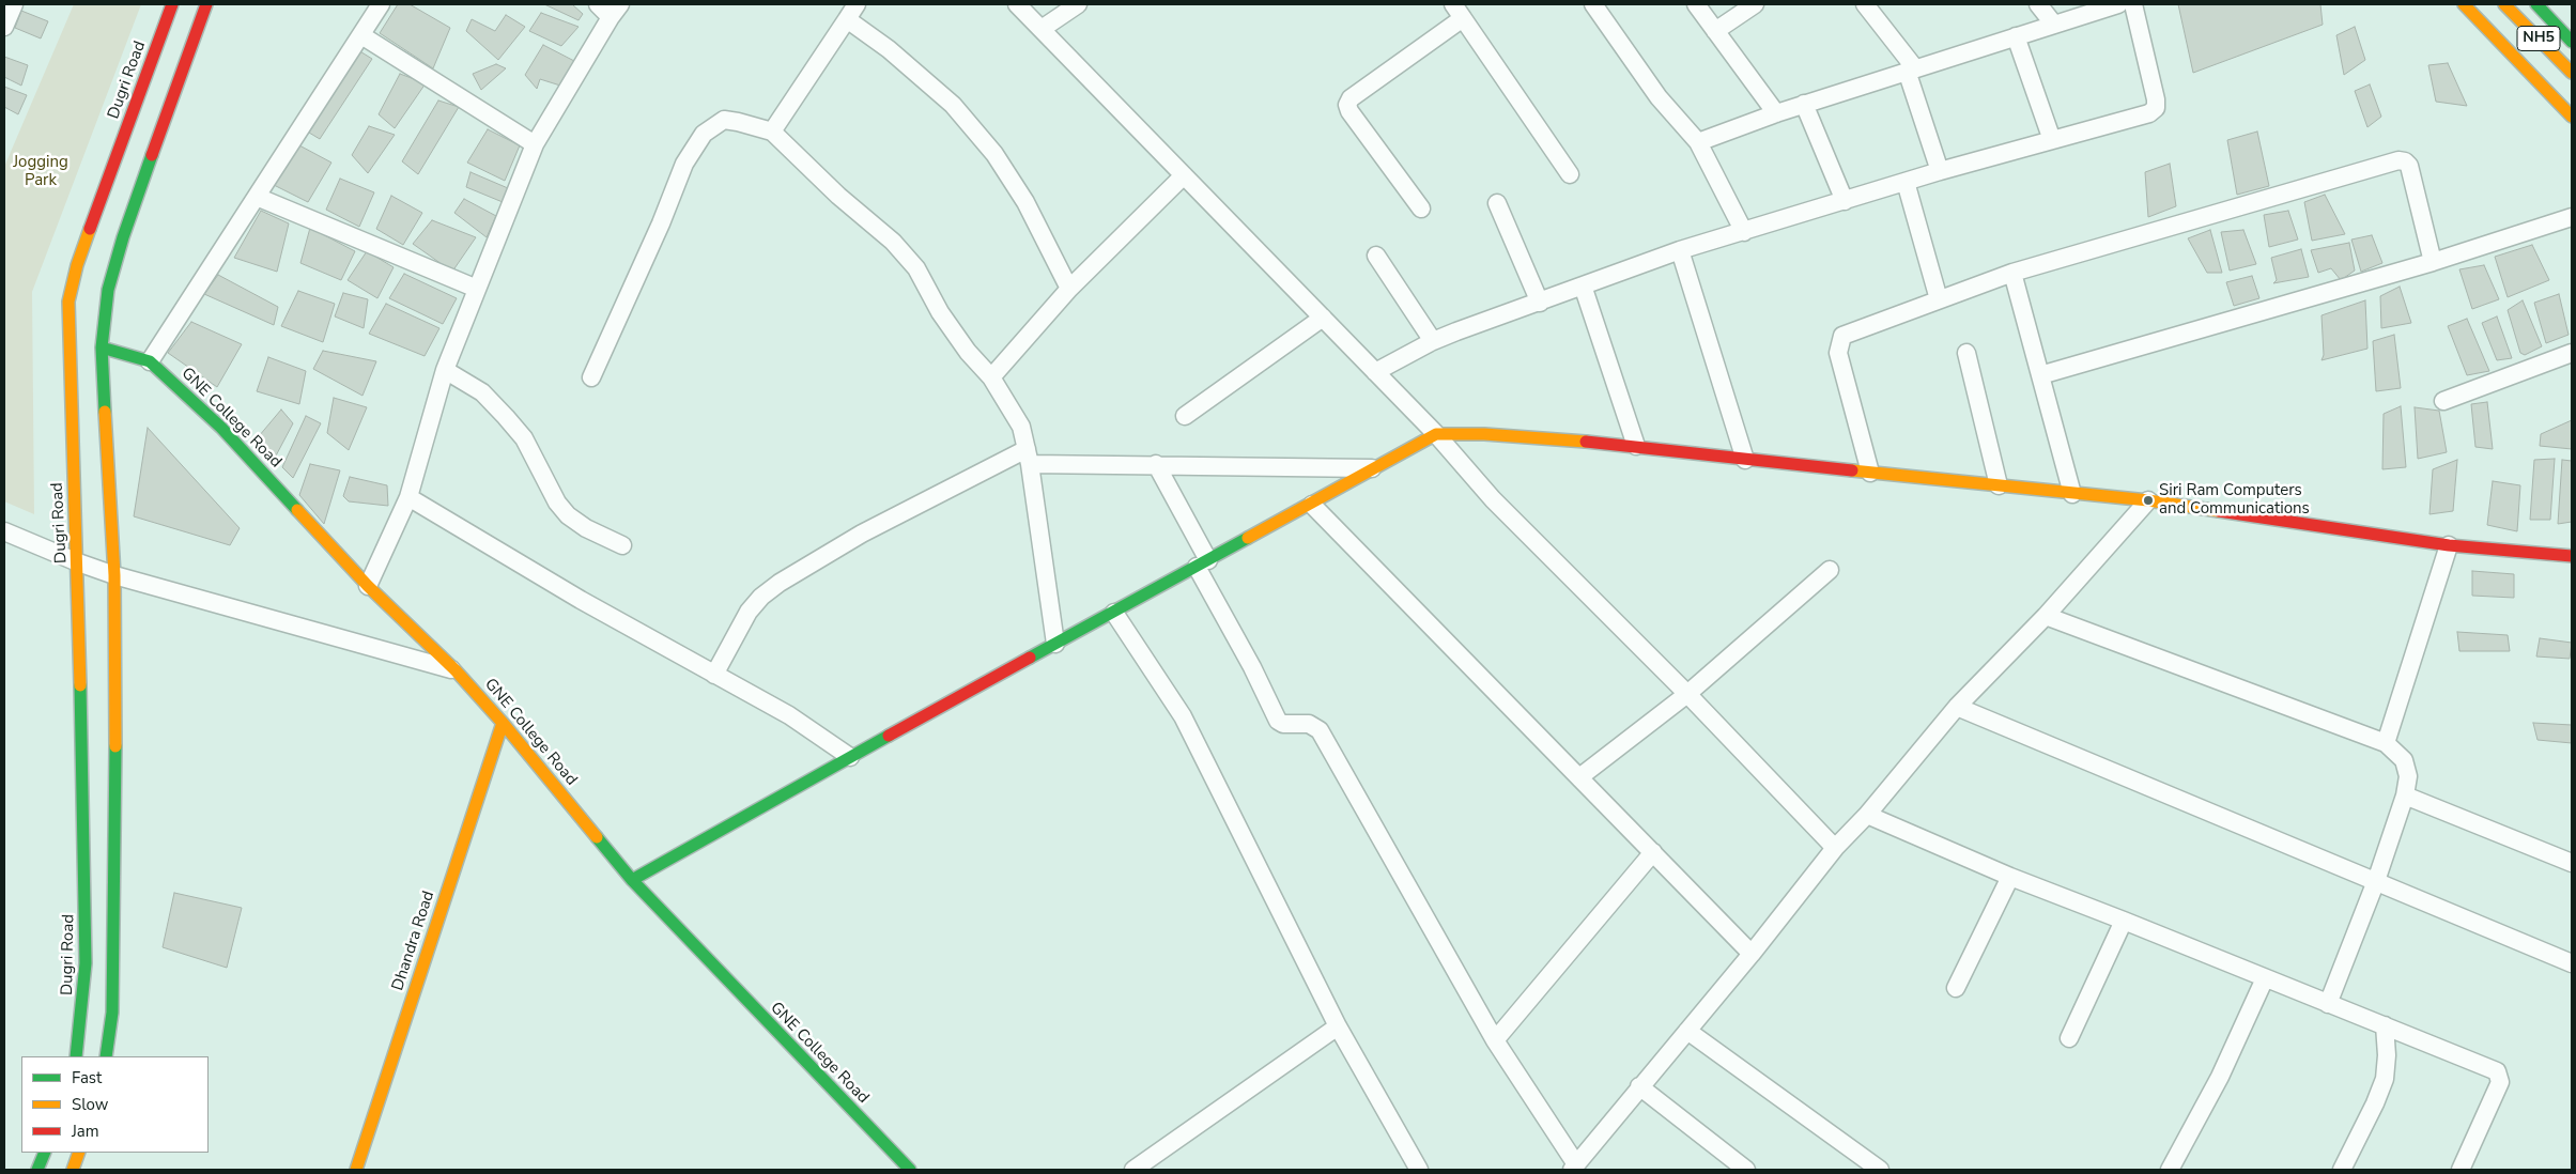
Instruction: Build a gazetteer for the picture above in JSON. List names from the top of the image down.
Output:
{
  "streets": {
    "main road": [
      "NH5",
      "Dugri Road",
      "GNE College Road",
      "Dhandra Road"
    ]
  },
  "crossings": [
    ["GNE College Road", "Dhandra Road"]
  ],
  "parks": ["Jogging Park"],
  "places": ["Siri Ram Computers and Communications"],
  "legend": ["Fast", "Slow", "Jam"]
}
